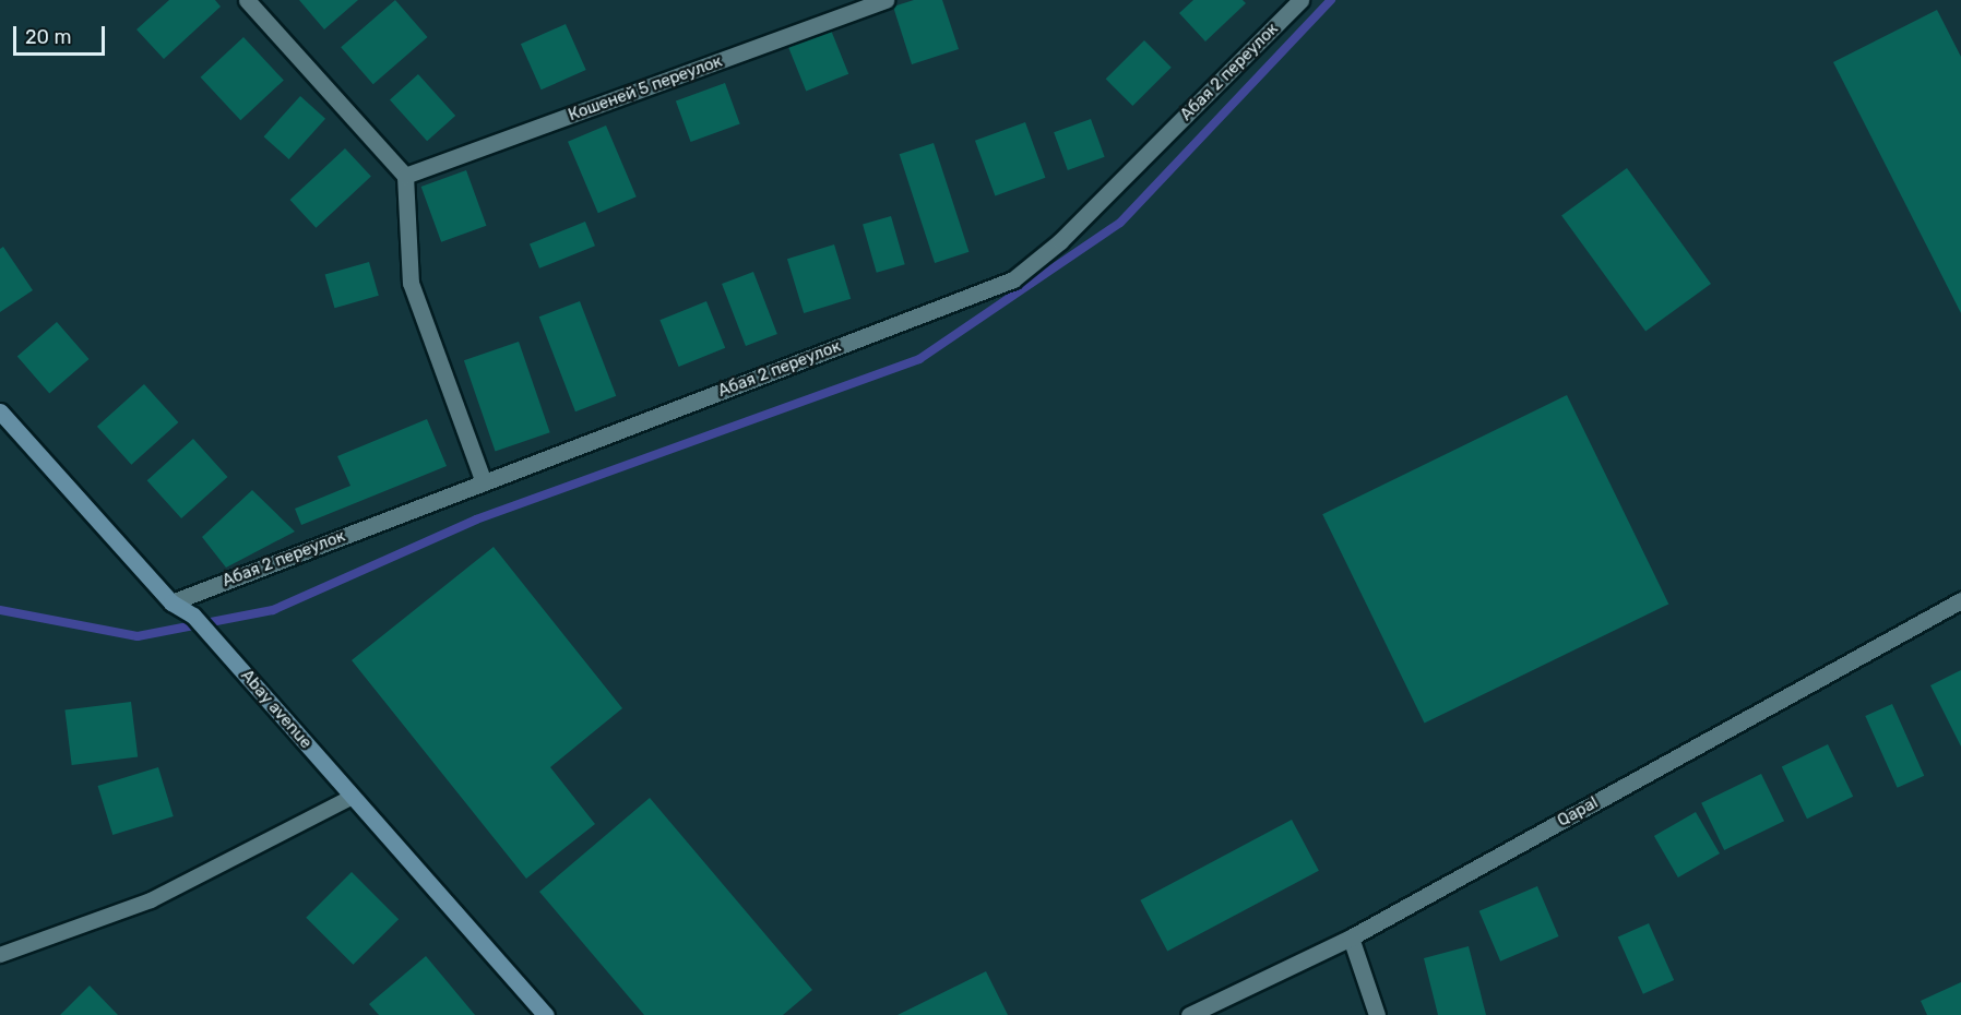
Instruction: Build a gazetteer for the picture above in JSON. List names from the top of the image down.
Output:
{
  "streets": {
    "main road": ["Abay avenue"],
    "street": ["Абая 2 переулок", "Кошеней 5 переулок", "Qapal"]
  },
  "crossings": [
    ["Абая 2 переулок", "Abay avenue"]
  ],
  "scale_bar": "20 m"
}
